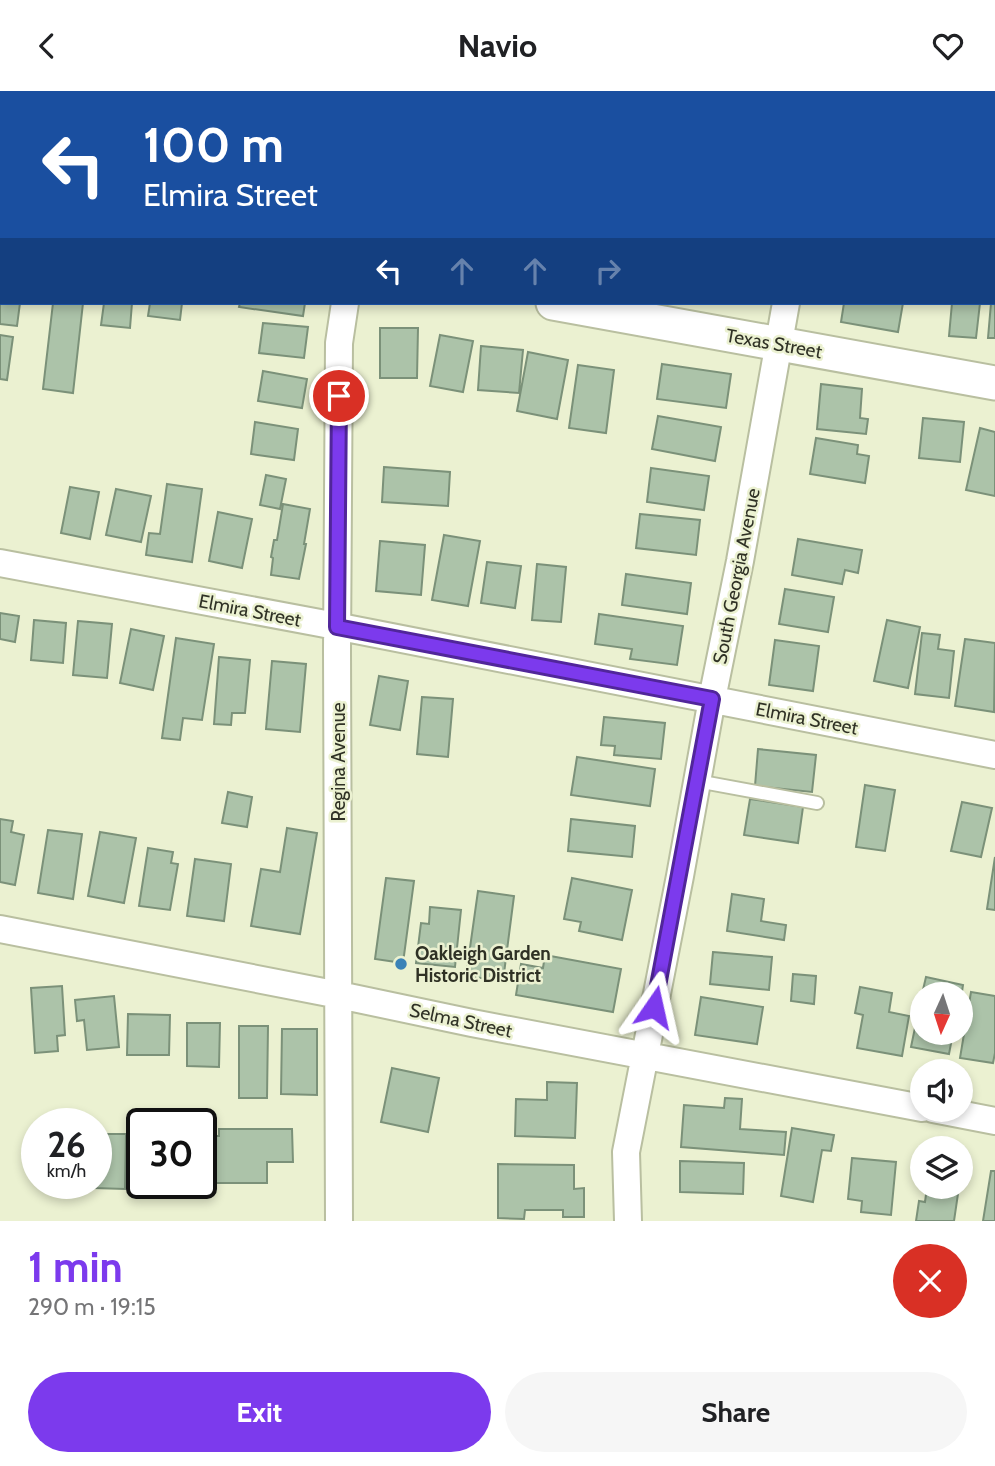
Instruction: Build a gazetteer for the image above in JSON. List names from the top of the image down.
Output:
{
  "streets": {
    "street": [
      "Texas Street",
      "South Georgia Avenue",
      "Elmira Street",
      "Regina Avenue",
      "Selma Street"
    ]
  },
  "crossings": [
    ["Texas Street", "South Georgia Avenue"],
    ["South Georgia Avenue", "Elmira Street"],
    ["South Georgia Avenue", "Selma Street"],
    ["Elmira Street", "Regina Avenue"],
    ["Regina Avenue", "Selma Street"]
  ],
  "places": ["Oakleigh Garden Historic District"],
  "north": "bottom",
  "page": {
    "header": "Navio",
    "turn": ["100 m", "Elmira Street"],
    "speed": "26 km/h",
    "limit": "30",
    "heading": ["1 min", "290 m · 19:15"],
    "buttons": ["Exit", "Share"]
  }
}
